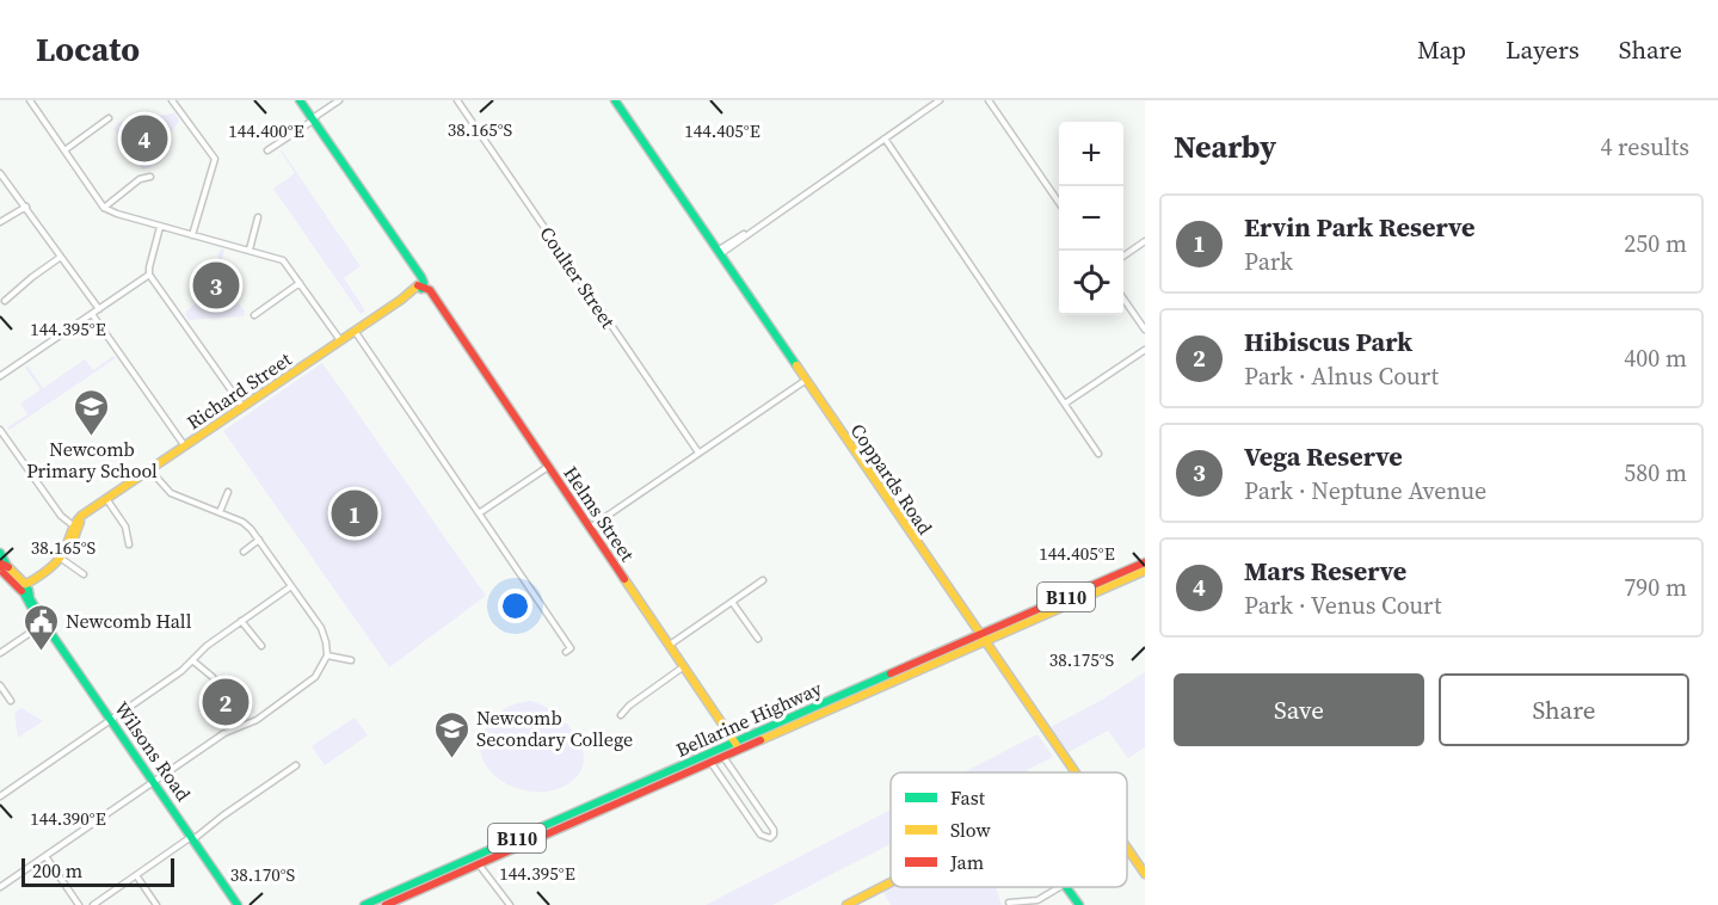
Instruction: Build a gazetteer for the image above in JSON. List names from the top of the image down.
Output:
{
  "streets": {
    "main road": [
      "Richard Street",
      "Coppards Road",
      "Helms Street",
      "B110",
      "Bellarine Highway",
      "Wilsons Road"
    ],
    "street": ["Coulter Street"]
  },
  "crossings": [
    ["Richard Street", "Helms Street"],
    ["Coppards Road", "Bellarine Highway"],
    ["Helms Street", "Bellarine Highway"]
  ],
  "places": {
    "school or university": ["Newcomb Primary School", "Newcomb Secondary College"],
    "public building": ["Newcomb Hall"]
  },
  "legend": ["Fast", "Slow", "Jam"],
  "scale_bar": "200 m",
  "page": {
    "header": "Locato",
    "nav": ["Map", "Layers", "Share"],
    "heading": ["Nearby", "4 results"],
    "pins": [
      "4",
      "3",
      "1",
      "2"
    ],
    "map_buttons": ["+", "−"],
    "list": [
      {
        "mark": "1",
        "name": "Ervin Park Reserve",
        "note": "Park",
        "value": "250 m"
      },
      {
        "mark": "2",
        "name": "Hibiscus Park",
        "note": "Park · Alnus Court",
        "value": "400 m"
      },
      {
        "mark": "3",
        "name": "Vega Reserve",
        "note": "Park · Neptune Avenue",
        "value": "580 m"
      },
      {
        "mark": "4",
        "name": "Mars Reserve",
        "note": "Park · Venus Court",
        "value": "790 m"
      }
    ],
    "buttons": ["Save", "Share"],
    "scale": "200 m"
  },
  "coordinates": [
    "38.165°S",
    "144.400°E",
    "144.405°E",
    "144.395°E",
    "38.175°S",
    "144.390°E",
    "38.170°S"
  ]
}
